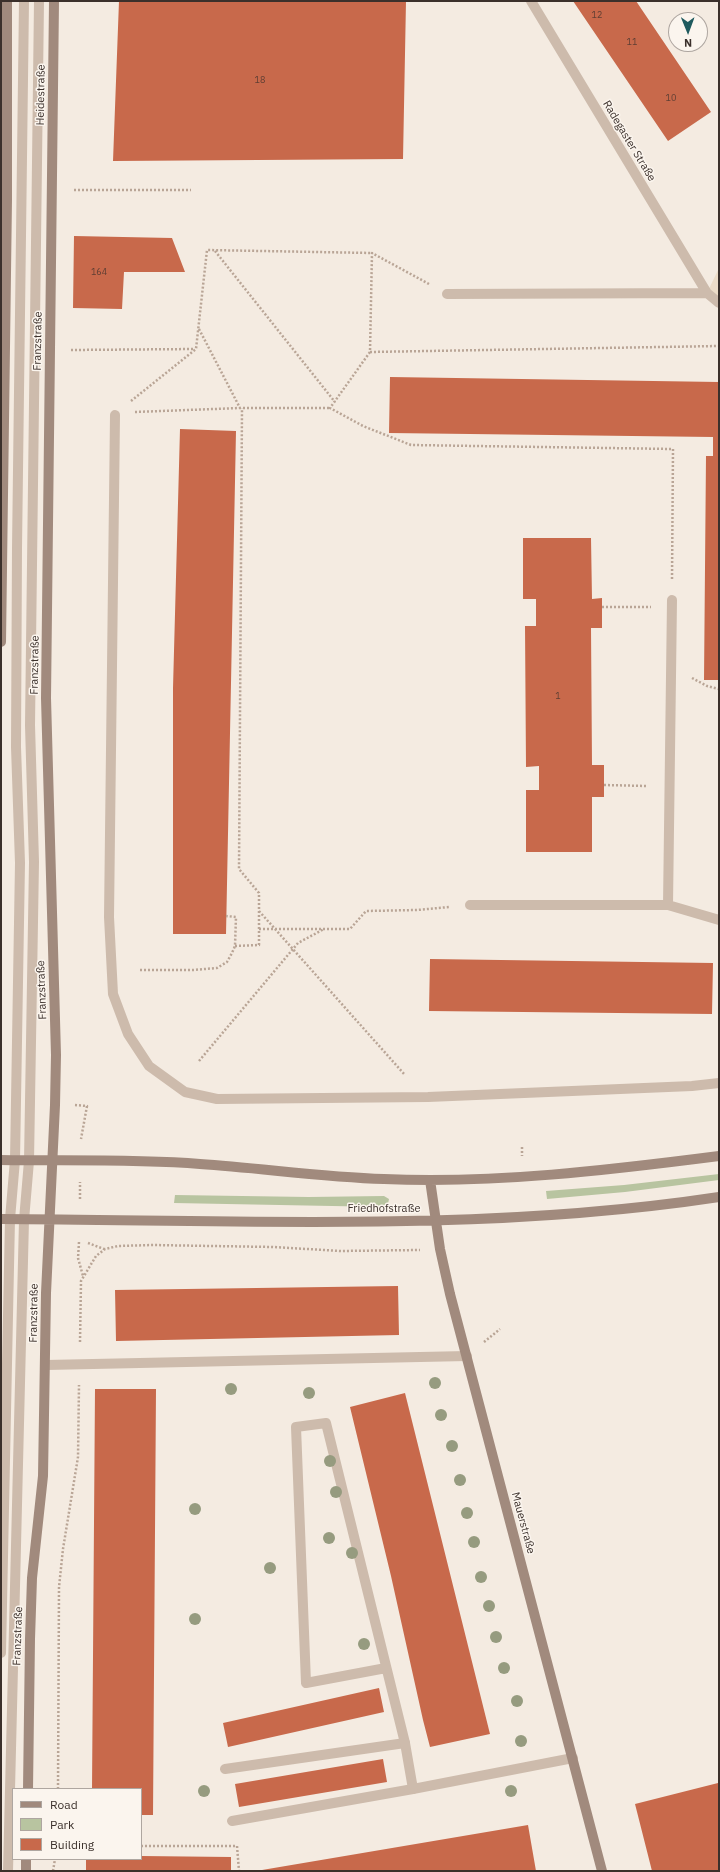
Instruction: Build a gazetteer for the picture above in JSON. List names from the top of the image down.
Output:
{
  "streets": {
    "main road": [
      "Heidestraße",
      "Franzstraße",
      "Friedhofstraße",
      "Mauerstraße"
    ],
    "street": ["Radegaster Straße"]
  },
  "crossings": [
    ["Heidestraße", "Franzstraße"],
    ["Franzstraße", "Friedhofstraße"],
    ["Friedhofstraße", "Mauerstraße"]
  ],
  "house_numbers": [
    "12",
    "11",
    "18",
    "10",
    "164",
    "1"
  ],
  "legend": ["Road", "Park", "Building"],
  "north": "bottom"
}
